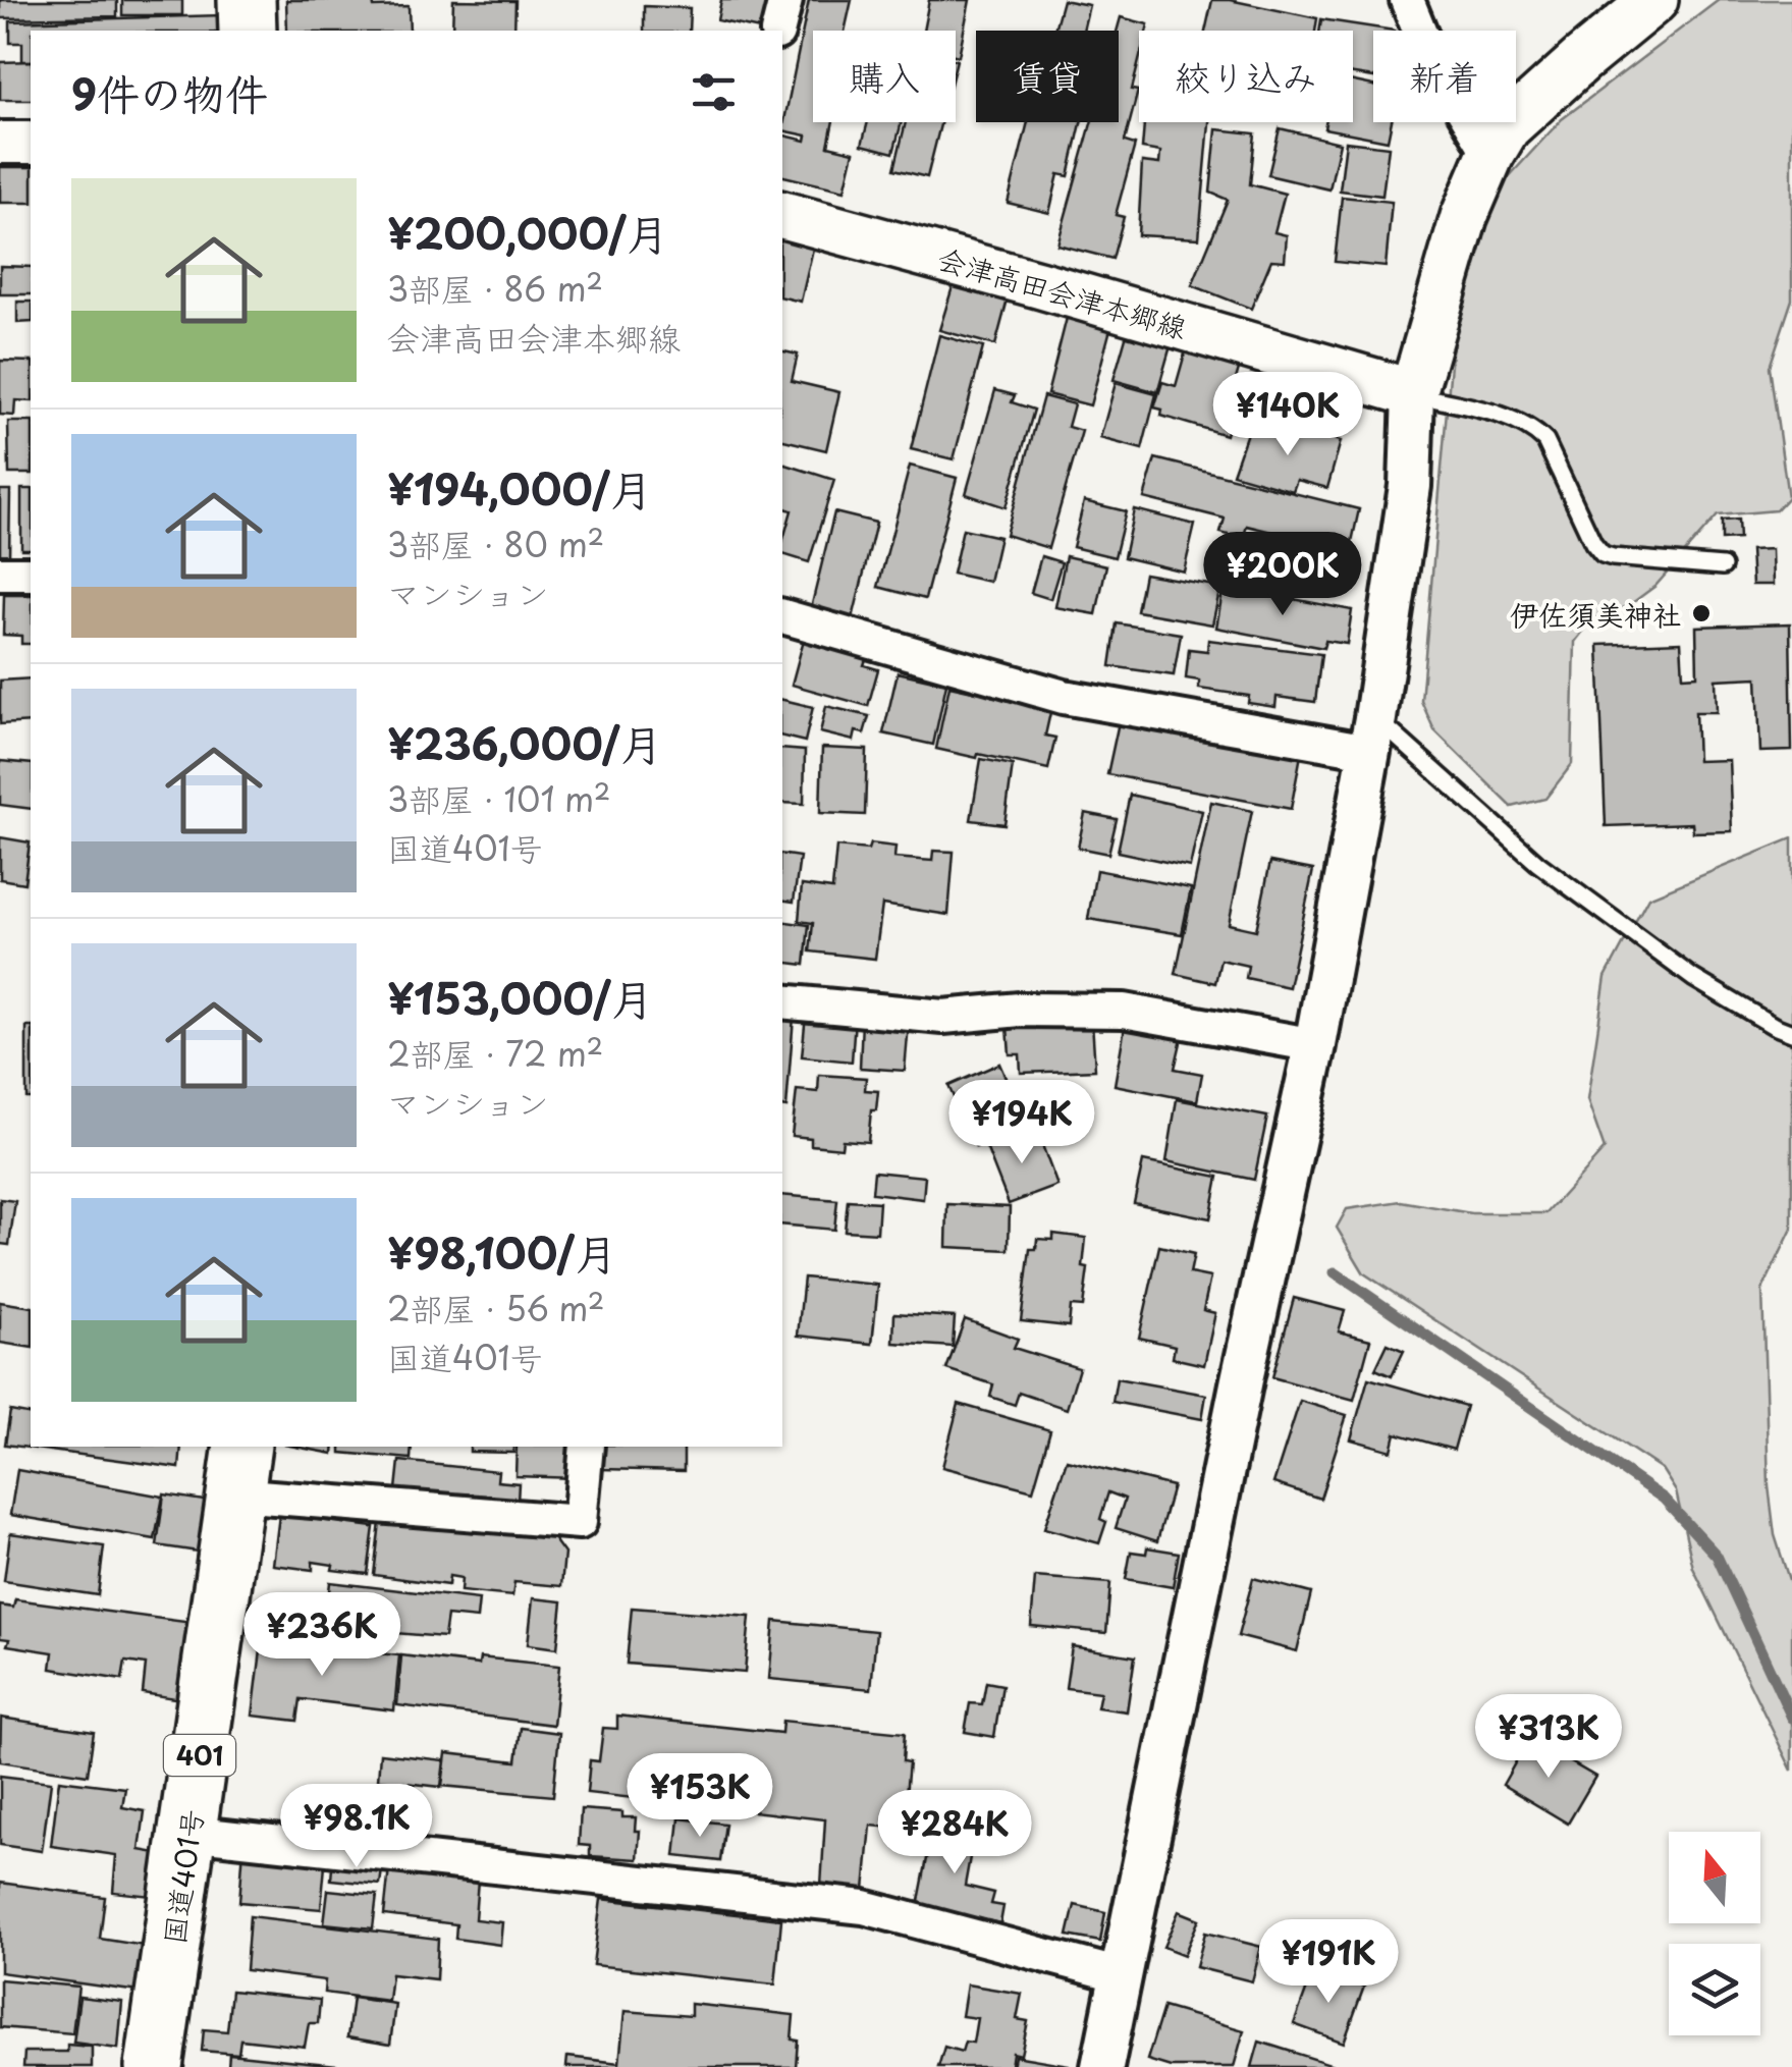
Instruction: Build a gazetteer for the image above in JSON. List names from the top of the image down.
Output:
{
  "streets": {
    "highway": ["401", "国道401号"],
    "main road": ["会津高田会津本郷線"]
  },
  "places": ["伊佐須美神社"],
  "north": "top",
  "page": {
    "chip": [
      "購入",
      "賃貸",
      "絞り込み",
      "新着"
    ],
    "heading": "9件の物件",
    "list": [
      {
        "name": "¥200,000/月",
        "note": "3部屋 · 86 m² · 会津高田会津本郷線"
      },
      {
        "name": "¥194,000/月",
        "note": "3部屋 · 80 m² · マンション"
      },
      {
        "name": "¥236,000/月",
        "note": "3部屋 · 101 m² · 国道401号"
      },
      {
        "name": "¥153,000/月",
        "note": "2部屋 · 72 m² · マンション"
      },
      {
        "name": "¥98,100/月",
        "note": "2部屋 · 56 m² · 国道401号"
      }
    ],
    "price": [
      "¥140K",
      "¥200K",
      "¥194K",
      "¥236K",
      "¥313K",
      "¥153K",
      "¥98.1K",
      "¥284K",
      "¥191K"
    ]
  }
}
